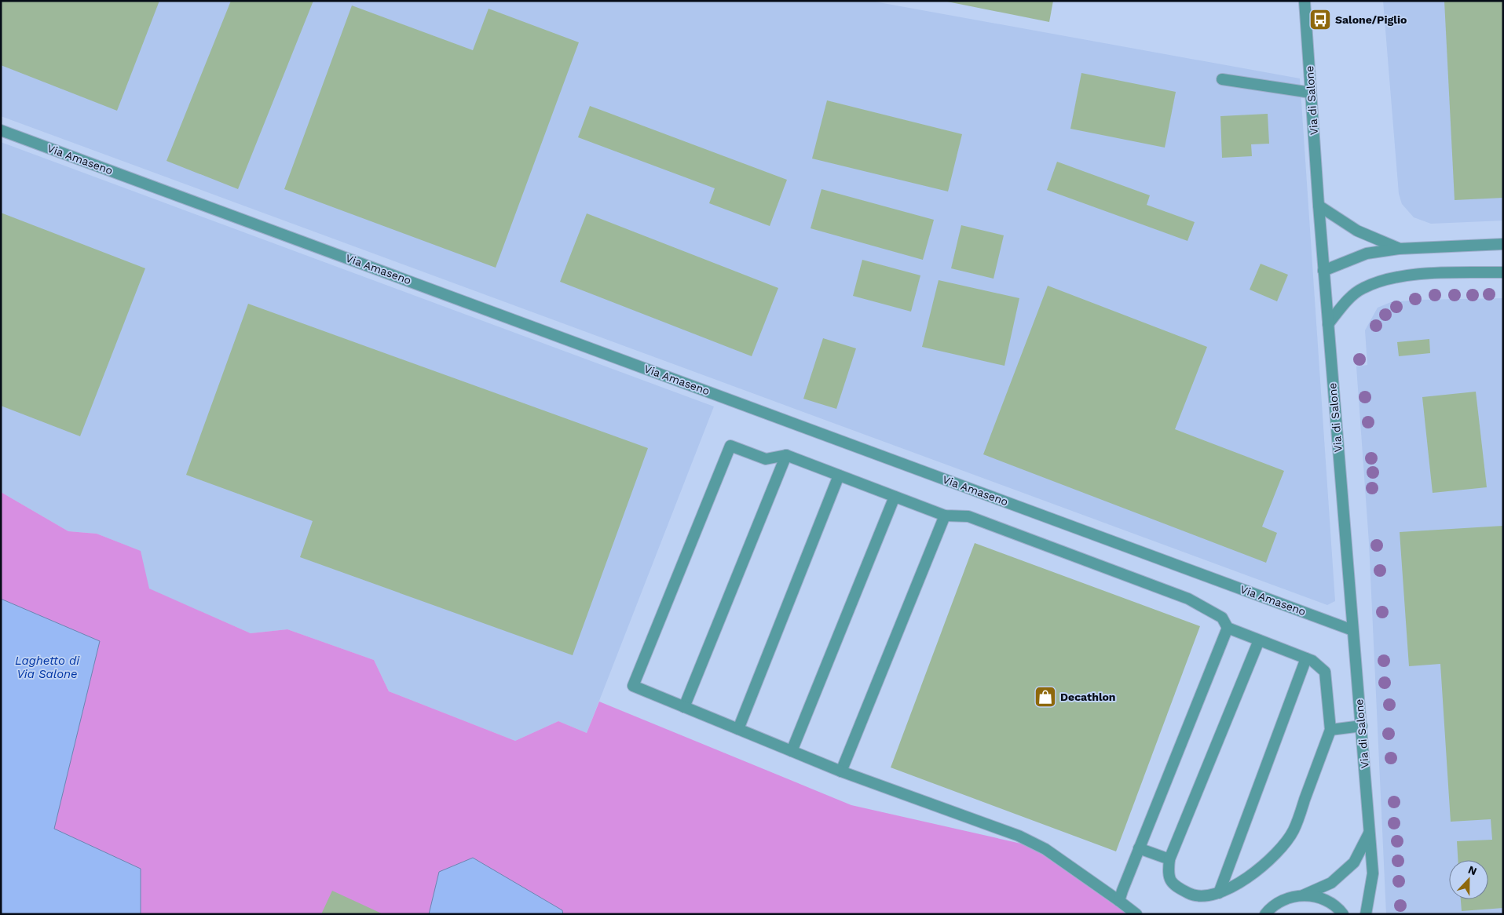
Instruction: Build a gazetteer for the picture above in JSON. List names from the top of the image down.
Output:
{
  "streets": {
    "street": ["Via di Salone", "Via Amaseno"]
  },
  "crossings": [
    ["Via di Salone", "Via Amaseno"]
  ],
  "water": ["Laghetto di Via Salone"],
  "places": {
    "bus stop": ["Salone/Piglio"],
    "shop": ["Decathlon"]
  },
  "north": "top"
}
